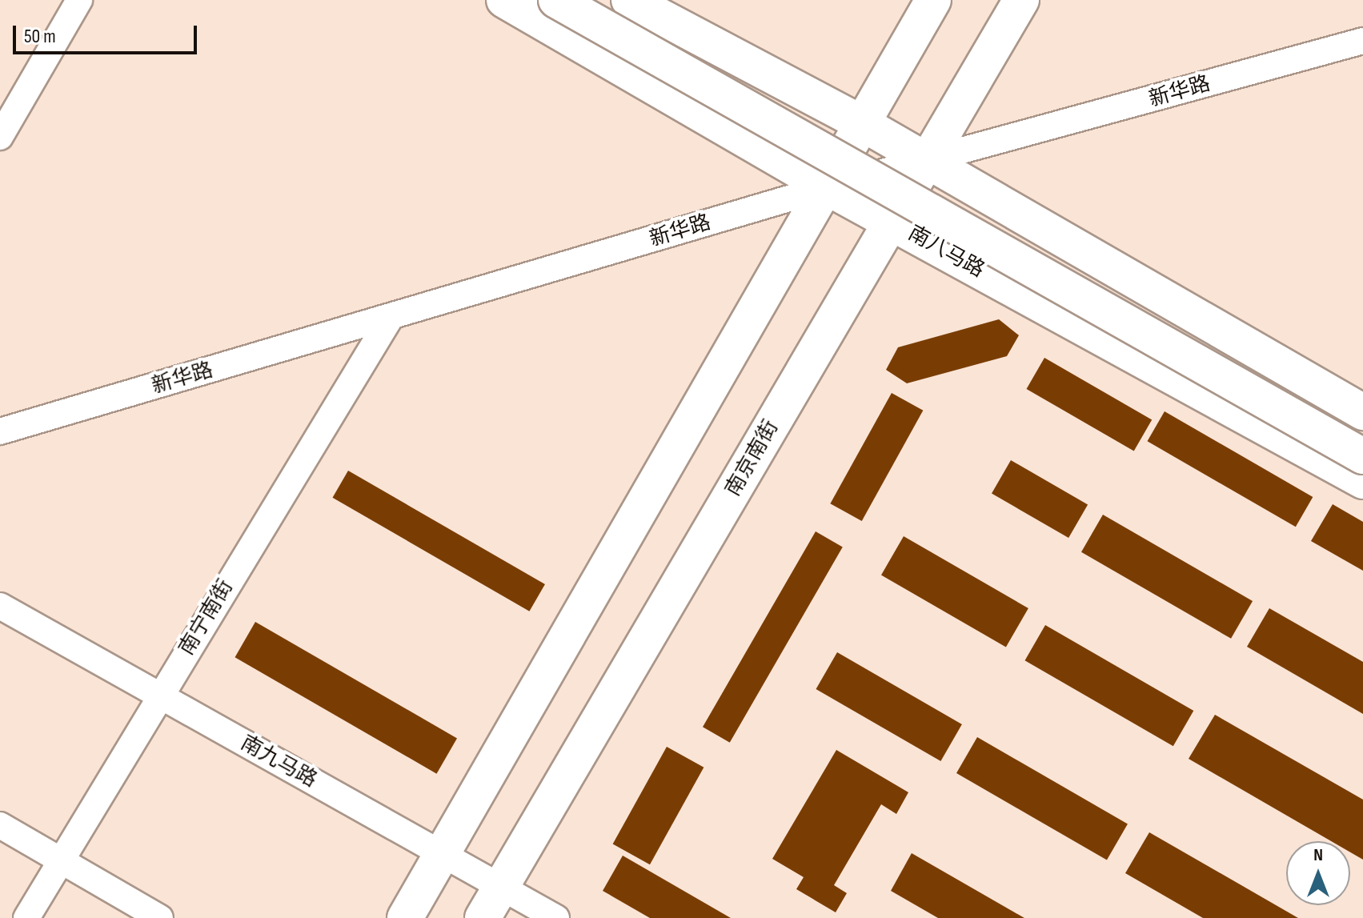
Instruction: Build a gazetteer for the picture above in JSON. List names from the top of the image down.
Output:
{
  "streets": {
    "main road": ["南八马路", "南京南街"],
    "street": ["新华路", "南宁南街", "南九马路"]
  },
  "crossings": [
    ["新华路", "南八马路"],
    ["新华路", "南京南街"],
    ["新华路", "南宁南街"],
    ["南八马路", "南京南街"],
    ["南京南街", "南九马路"],
    ["南宁南街", "南九马路"]
  ],
  "scale_bar": "50 m",
  "north": "top"
}
